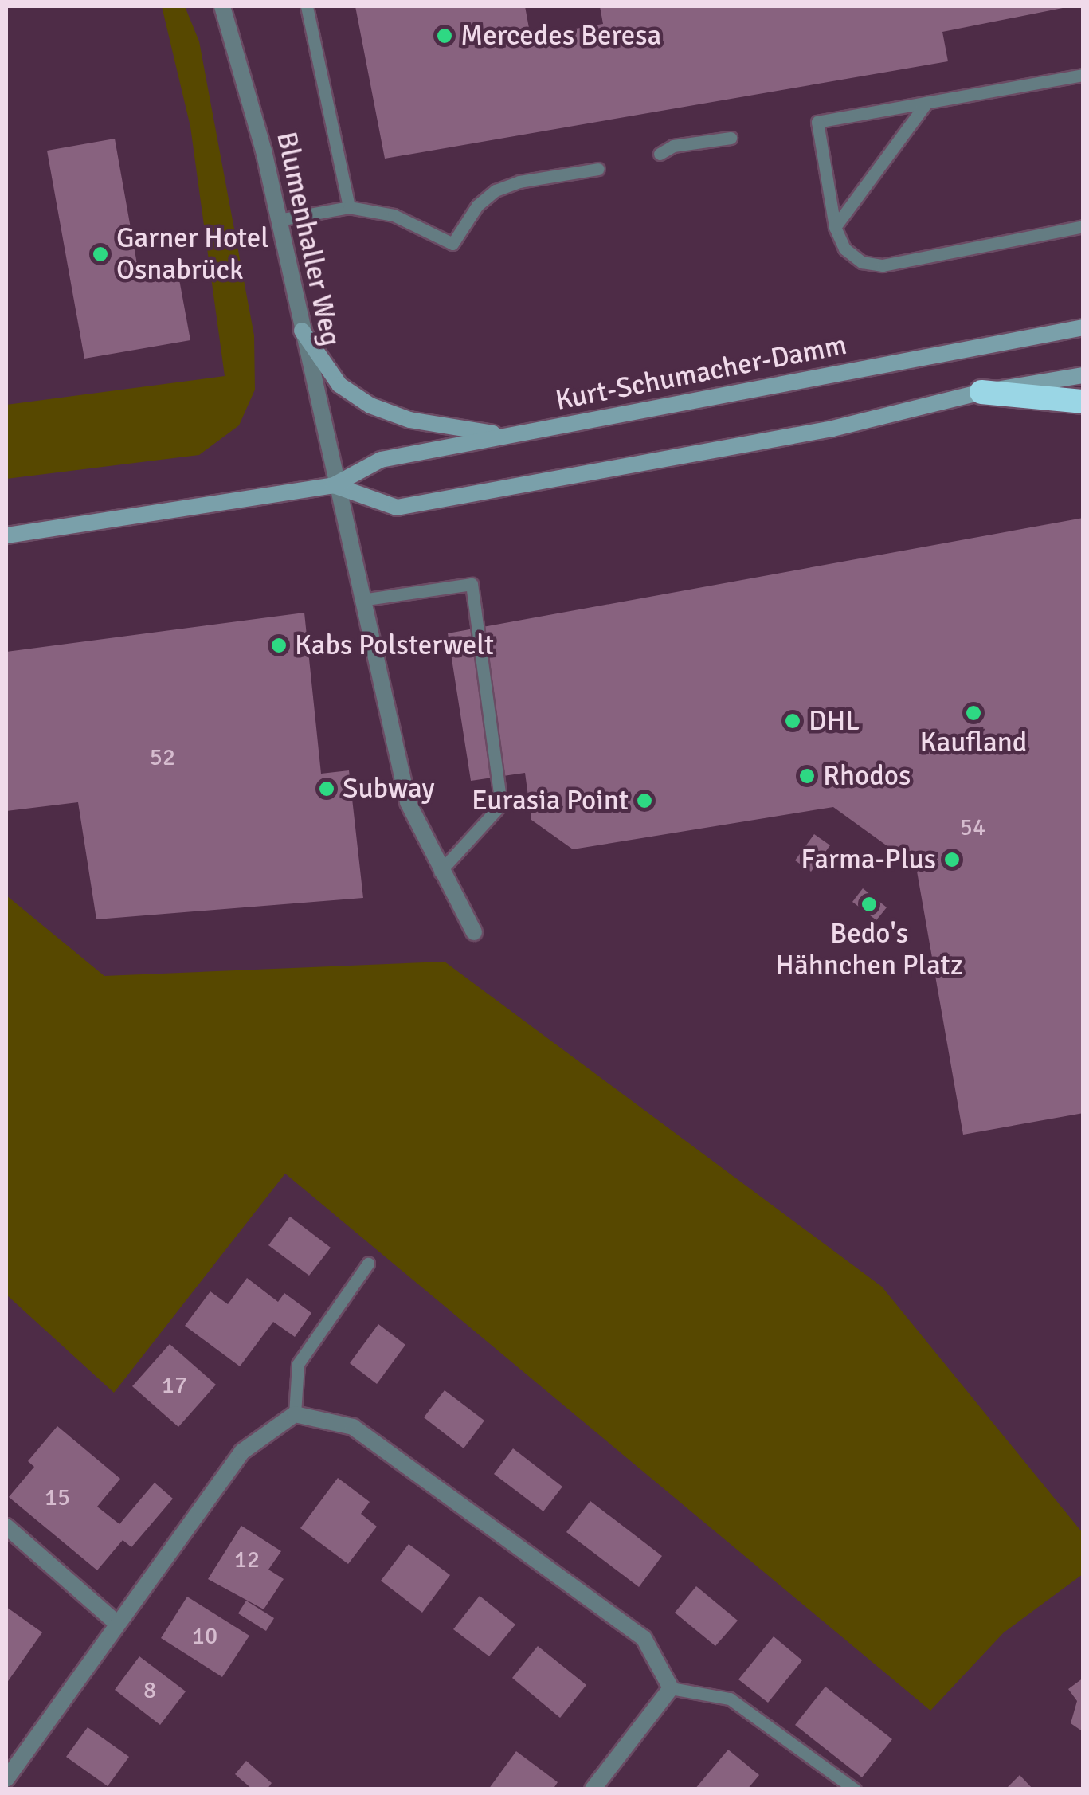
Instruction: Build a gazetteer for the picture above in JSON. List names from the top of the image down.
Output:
{
  "streets": {
    "main road": ["Kurt-Schumacher-Damm"],
    "street": ["Blumenhaller Weg"]
  },
  "crossings": [
    ["Blumenhaller Weg", "Kurt-Schumacher-Damm"]
  ],
  "places": [
    "Mercedes Beresa",
    "Garner Hotel Osnabrück",
    "Kabs Polsterwelt",
    "Kaufland",
    "DHL",
    "Rhodos",
    "Subway",
    "Eurasia Point",
    "Farma-Plus",
    "Bedo's Hähnchen Platz"
  ],
  "house_numbers": [
    "52",
    "54",
    "17",
    "15",
    "12",
    "10",
    "8"
  ]
}
